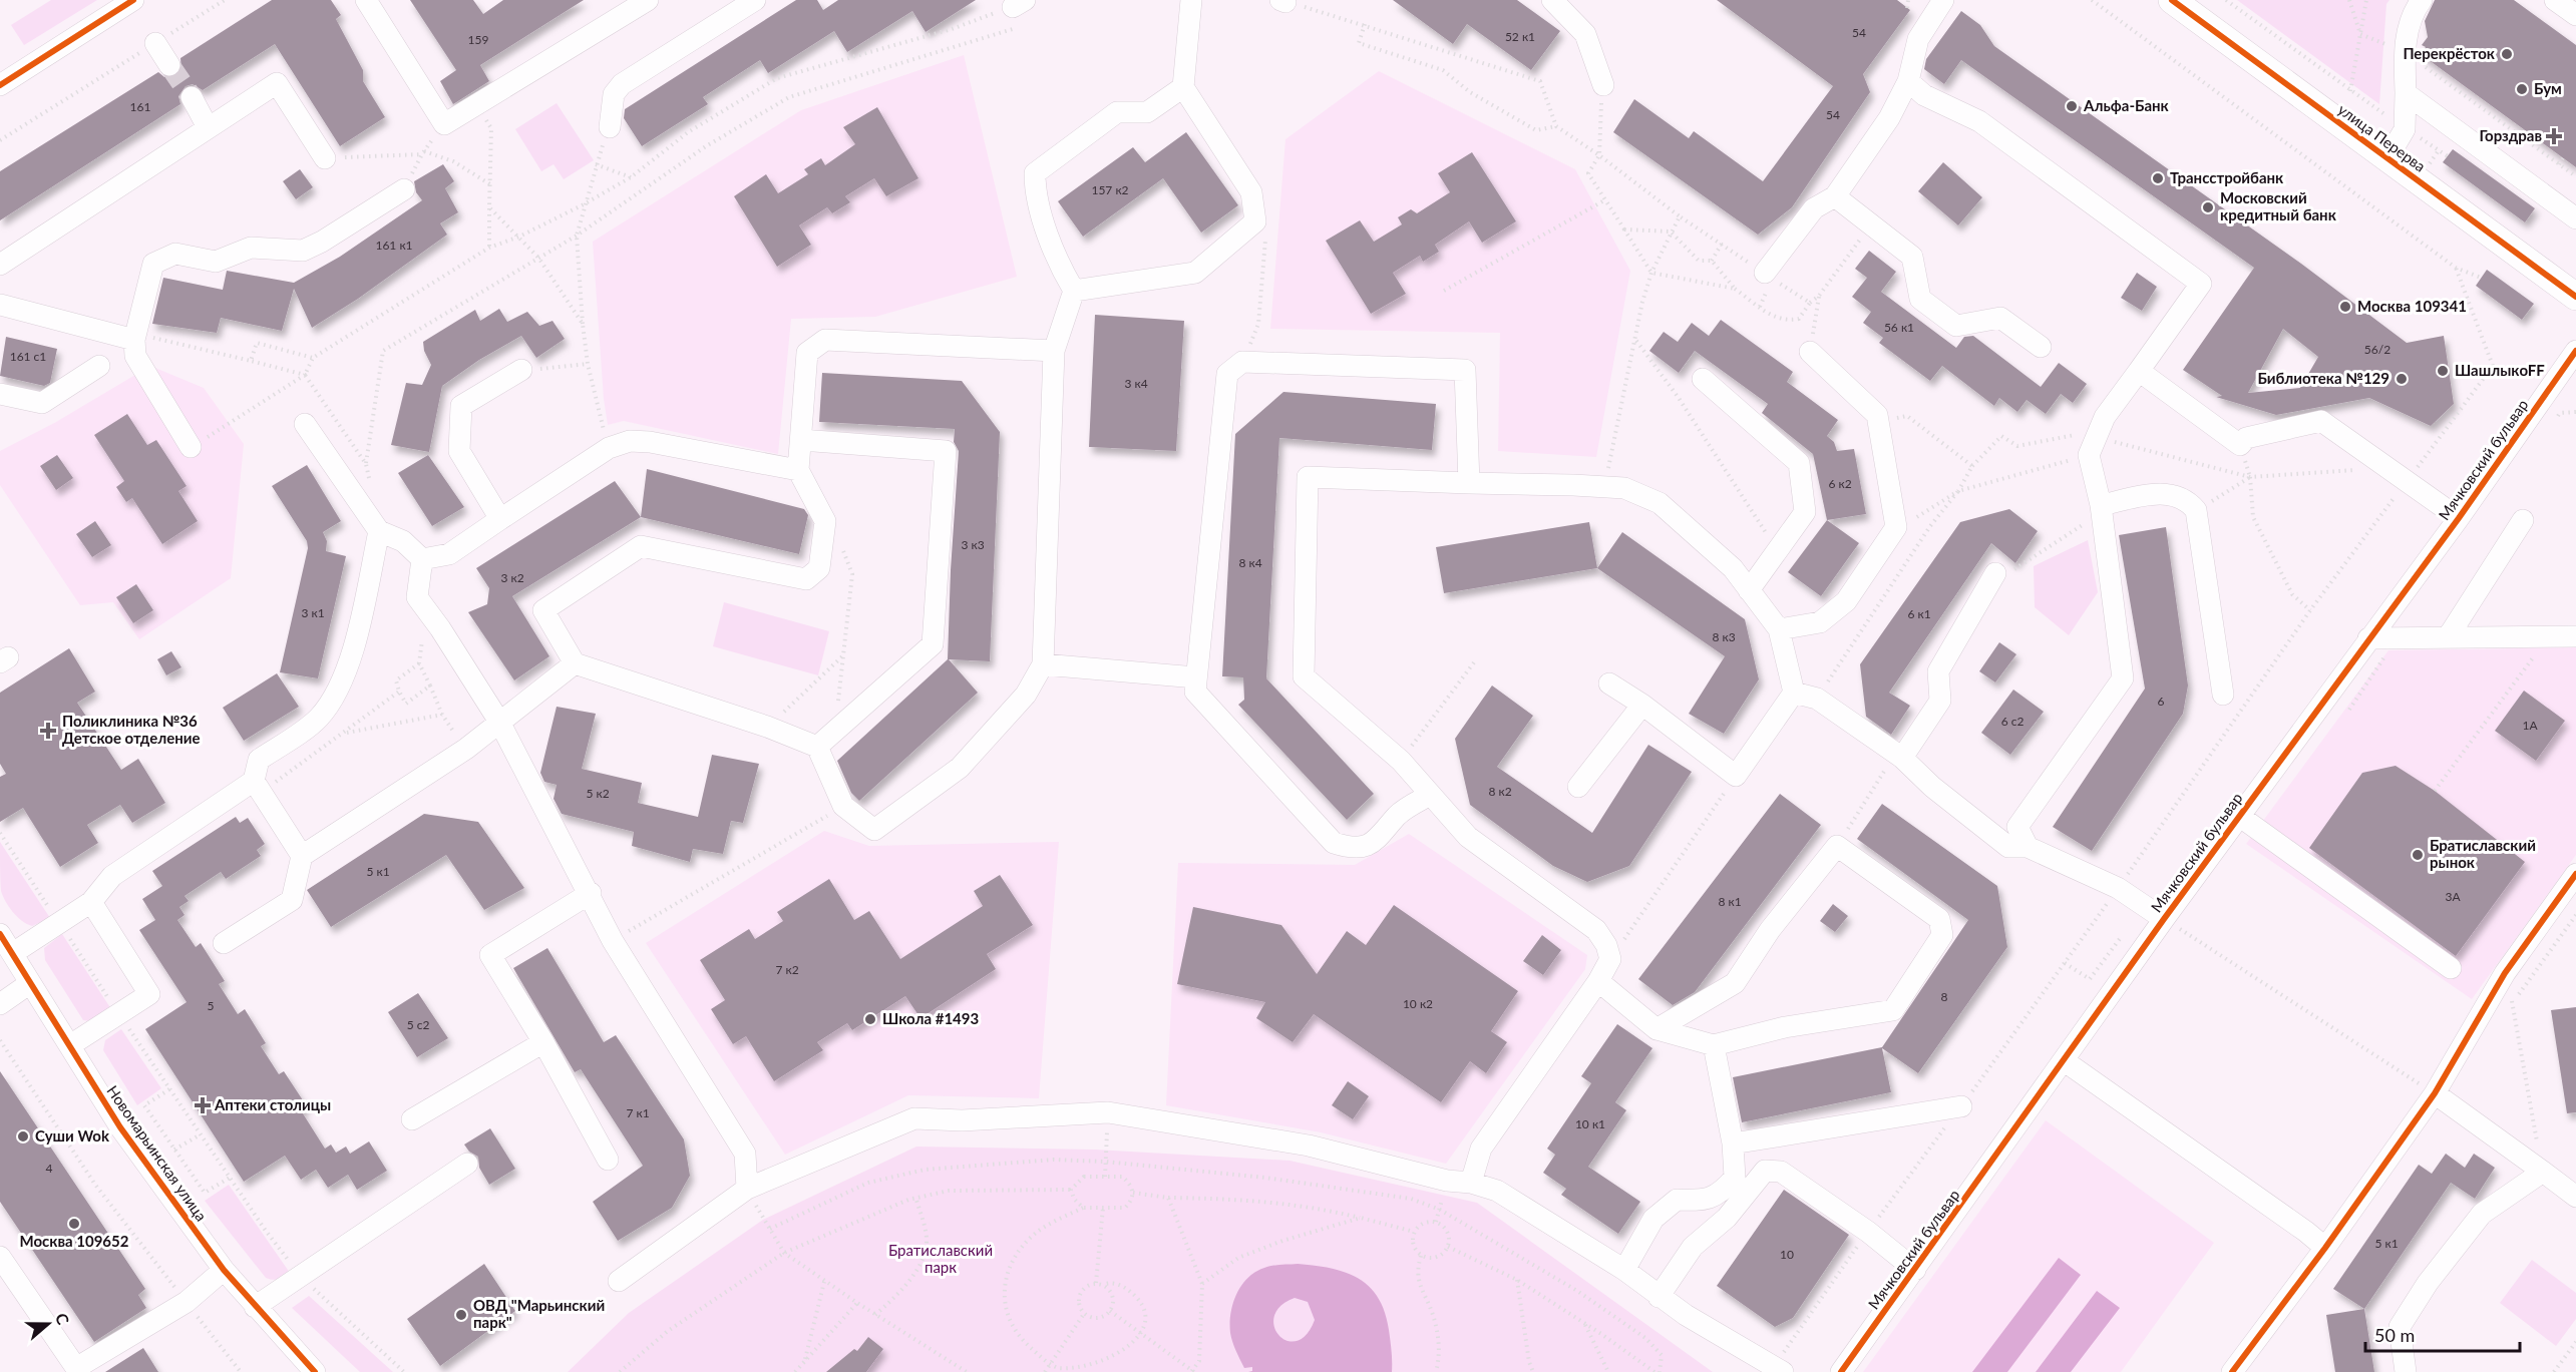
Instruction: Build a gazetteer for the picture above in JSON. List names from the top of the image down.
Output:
{
  "streets": {
    "main road": ["улица Перерва"],
    "street": ["Мячковский бульвар", "Новомарьинская улица"]
  },
  "parks": ["Братиславский парк"],
  "places": {
    "other": [
      "Перекрёсток",
      "Бум",
      "Альфа-Банк",
      "Трансстройбанк",
      "Московский кредитный банк",
      "Москва 109341",
      "ШашлыкoFF",
      "Библиотека №129",
      "Братиславский рынок",
      "Школа #1493",
      "Суши Wok",
      "Москва 109652",
      "ОВД \"Марьинский парк\""
    ],
    "health": ["Горздрав", "Поликлиника №36 Детское отделение", "Аптеки столицы"]
  },
  "house_numbers": [
    "54",
    "52 к1",
    "159",
    "161",
    "54",
    "157 к2",
    "161 к1",
    "56 к1",
    "56/2",
    "161 с1",
    "3 к4",
    "6 к2",
    "3 к3",
    "8 к4",
    "3 к2",
    "3 к1",
    "6 к1",
    "8 к3",
    "6",
    "6 с2",
    "1А",
    "8 к2",
    "5 к2",
    "5 к1",
    "3А",
    "8 к1",
    "7 к2",
    "8",
    "10 к2",
    "5",
    "5 с2",
    "7 к1",
    "10 к1",
    "4",
    "5 к1",
    "10"
  ],
  "scale_bar": "50 m",
  "north": "right"
}
